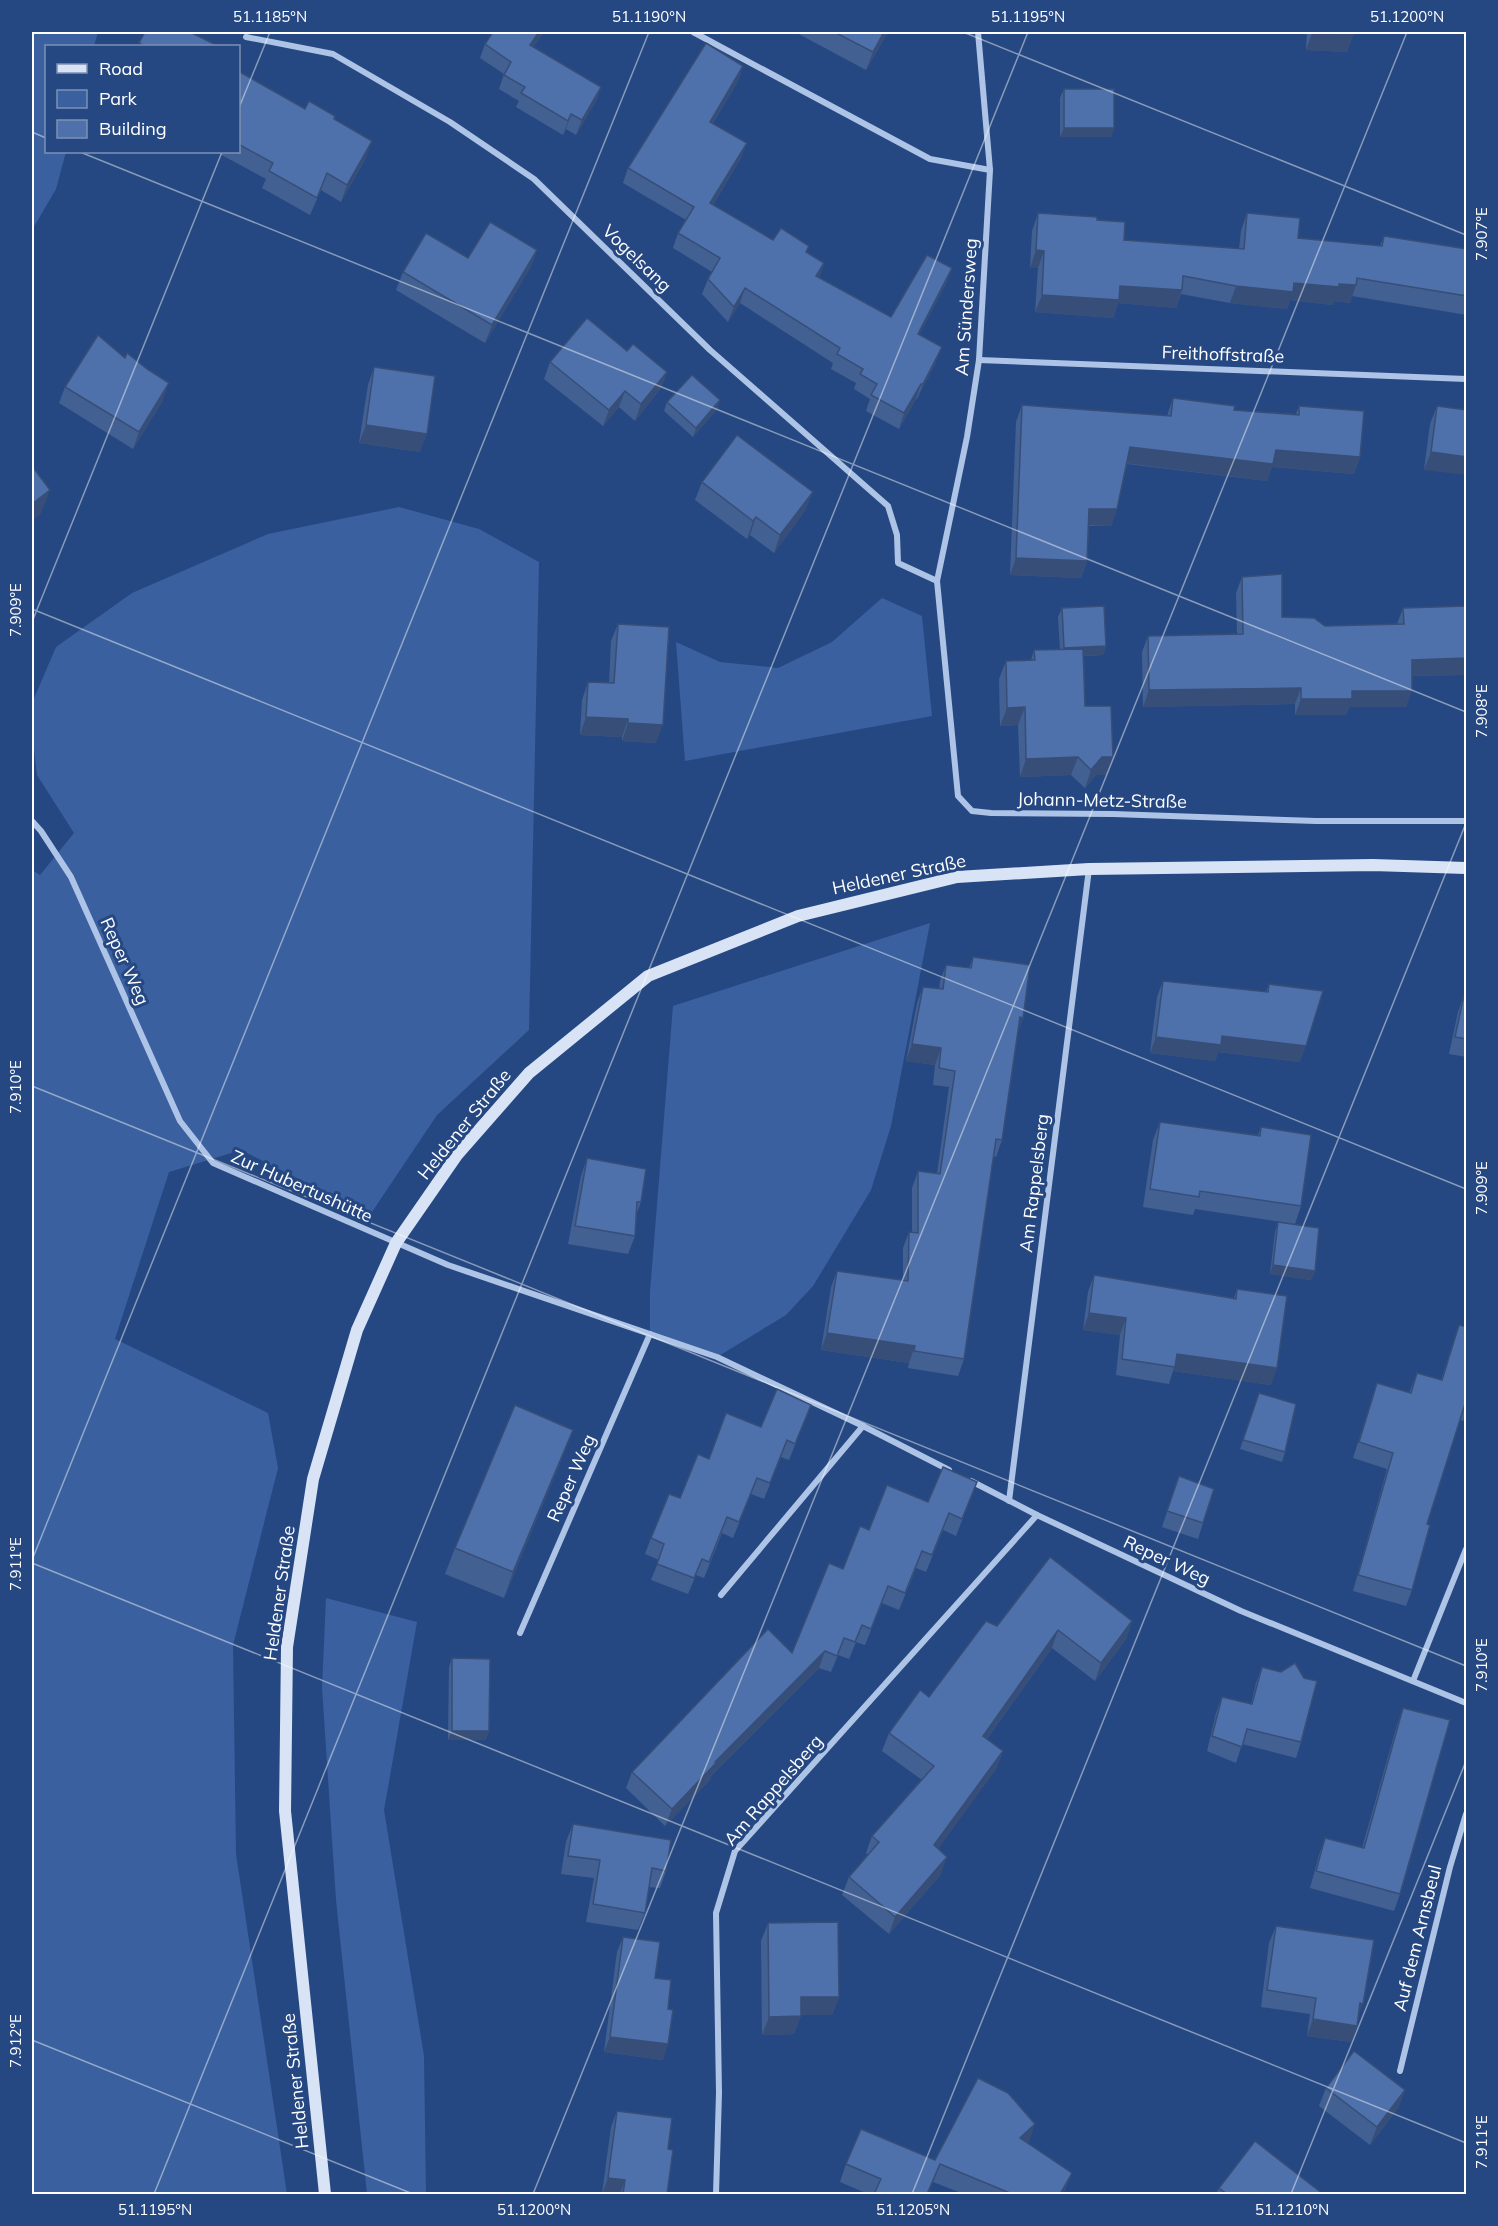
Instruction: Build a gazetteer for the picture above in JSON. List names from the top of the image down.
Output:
{
  "streets": {
    "main road": ["Heldener Straße"],
    "street": [
      "Vogelsang",
      "Am Sündersweg",
      "Freithoffstraße",
      "Johann-Metz-Straße",
      "Reper Weg",
      "Am Rappelsberg",
      "Zur Hubertushütte",
      "Auf dem Arnsbeul"
    ]
  },
  "crossings": [
    ["Vogelsang", "Am Sündersweg"],
    ["Vogelsang", "Johann-Metz-Straße"],
    ["Am Sündersweg", "Freithoffstraße"],
    ["Am Sündersweg", "Johann-Metz-Straße"],
    ["Heldener Straße", "Am Rappelsberg"],
    ["Heldener Straße", "Zur Hubertushütte"],
    ["Reper Weg", "Am Rappelsberg"],
    ["Reper Weg", "Zur Hubertushütte"]
  ],
  "legend": ["Road", "Park", "Building"],
  "coordinates": [
    "51.1185°N",
    "51.1190°N",
    "51.1195°N",
    "51.1200°N",
    "7.907°E",
    "7.909°E",
    "7.908°E",
    "7.910°E",
    "7.911°E",
    "7.912°E",
    "51.1205°N",
    "51.1210°N"
  ]
}
